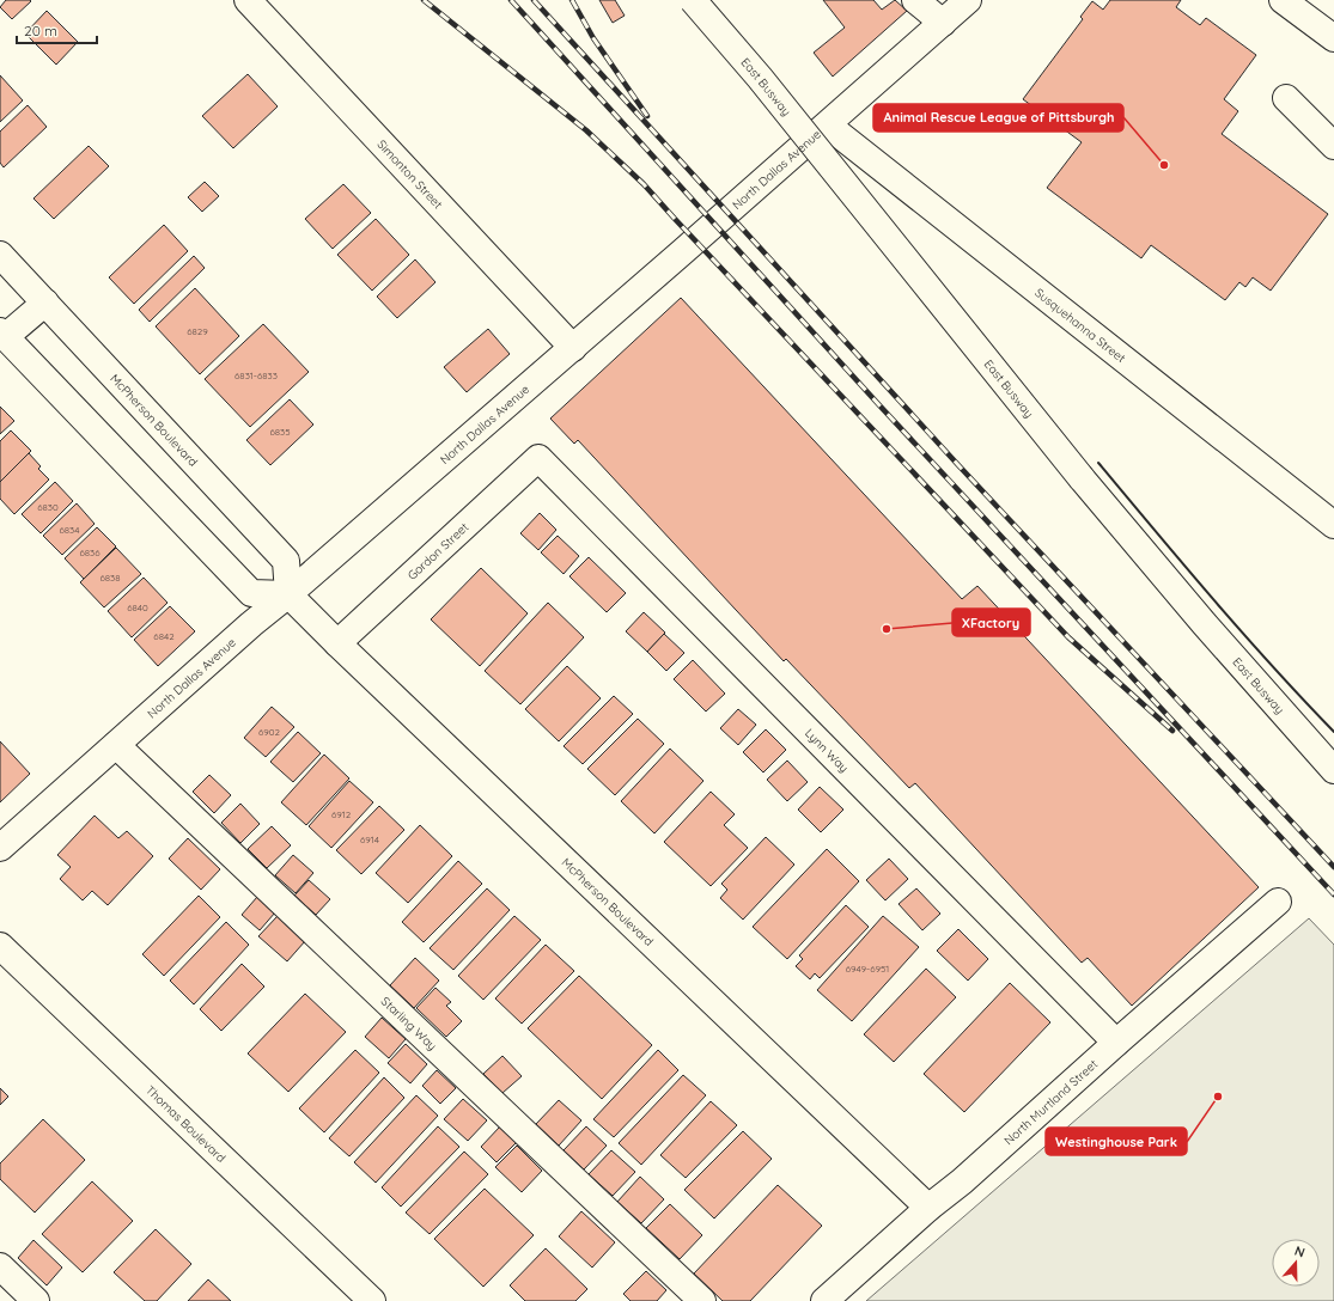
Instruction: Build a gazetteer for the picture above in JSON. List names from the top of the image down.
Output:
{
  "streets": {
    "street": [
      "East Busway",
      "North Dallas Avenue",
      "Simonton Street",
      "Susquehanna Street",
      "McPherson Boulevard",
      "Gordon Street",
      "Lynn Way",
      "Starling Way",
      "North Murtland Street",
      "Thomas Boulevard"
    ]
  },
  "crossings": [
    ["North Dallas Avenue", "Simonton Street"],
    ["North Dallas Avenue", "Susquehanna Street"],
    ["North Dallas Avenue", "McPherson Boulevard"],
    ["North Dallas Avenue", "Starling Way"],
    ["McPherson Boulevard", "Gordon Street"],
    ["McPherson Boulevard", "North Murtland Street"],
    ["Gordon Street", "Lynn Way"],
    ["Lynn Way", "North Murtland Street"]
  ],
  "places": ["Animal Rescue League of Pittsburgh", "XFactory", "Westinghouse Park"],
  "house_numbers": [
    "6829",
    "6831-6833",
    "6835",
    "6830",
    "6834",
    "6836",
    "6838",
    "6840",
    "6842",
    "6902",
    "6912",
    "6914",
    "6949-6951"
  ],
  "scale_bar": "20 m",
  "north": "top"
}
